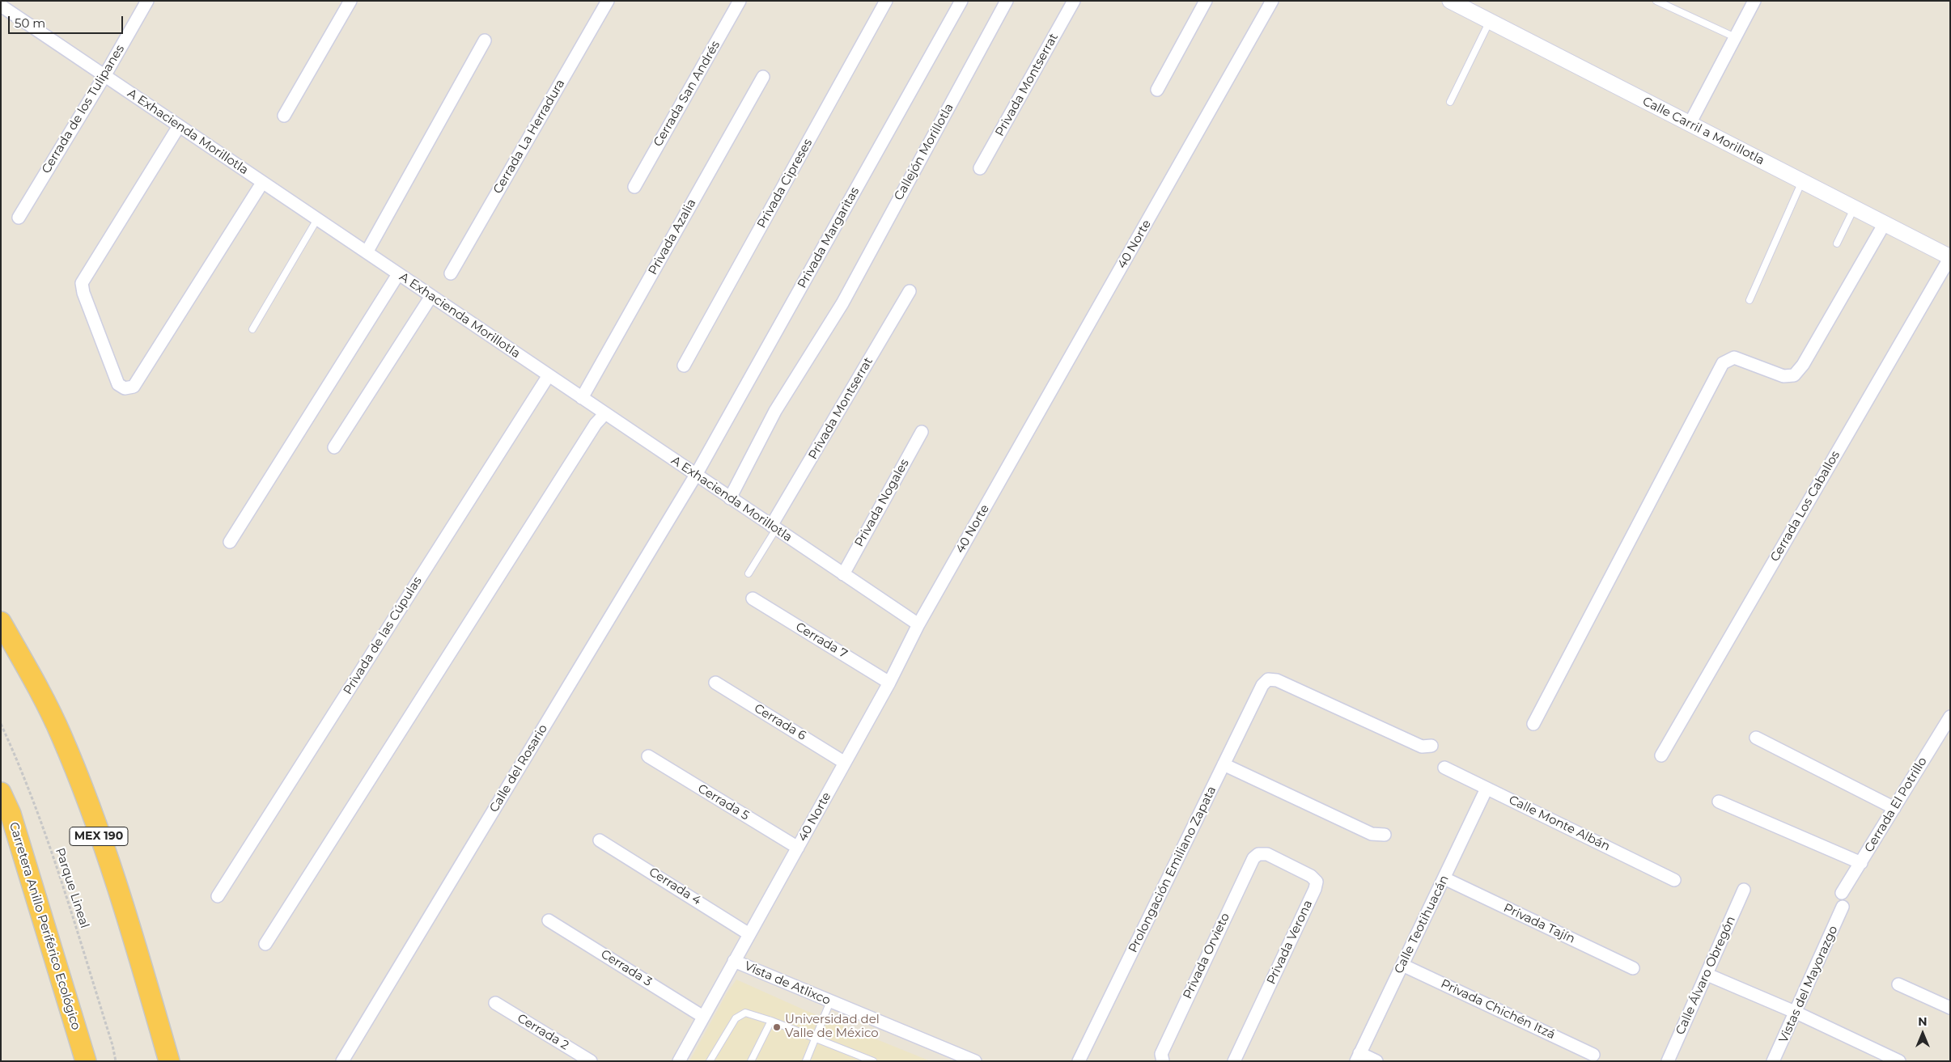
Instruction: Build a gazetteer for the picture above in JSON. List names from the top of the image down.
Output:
{
  "streets": {
    "highway": ["MEX 190", "Carretera Anillo Periférico Ecológico"],
    "street": [
      "Privada Montserrat",
      "Cerrada San Andrés",
      "Cerrada de los Tulipanes",
      "Calle Carril a Morillotla",
      "A Exhacienda Morillotla",
      "Cerrada La Herradura",
      "Callejón Morillotla",
      "Privada Cipreses",
      "Privada Azalia",
      "Privada Margaritas",
      "40 Norte",
      "Privada Nogales",
      "Cerrada Los Caballos",
      "Privada de las Cúpulas",
      "Cerrada 7",
      "Cerrada 6",
      "Calle del Rosario",
      "Cerrada 5",
      "Cerrada El Potrillo",
      "Calle Monte Albán",
      "Prolongación Emiliano Zapata",
      "Cerrada 4",
      "Privada Tajín",
      "Calle Teotihuacán",
      "Privada Verona",
      "Privada Orvieto",
      "Cerrada 3",
      "Calle Álvaro Obregón",
      "Vista de Atlixco",
      "Vistas del Mayorazgo",
      "Privada Chichén Itzá",
      "Cerrada 2"
    ],
    "path": ["Parque Lineal"]
  },
  "crossings": [
    ["Privada Montserrat", "A Exhacienda Morillotla"],
    ["Cerrada de los Tulipanes", "A Exhacienda Morillotla"],
    ["Calle Carril a Morillotla", "Cerrada Los Caballos"],
    ["A Exhacienda Morillotla", "Callejón Morillotla"],
    ["A Exhacienda Morillotla", "Privada Azalia"],
    ["A Exhacienda Morillotla", "Privada Margaritas"],
    ["A Exhacienda Morillotla", "40 Norte"],
    ["A Exhacienda Morillotla", "Privada Nogales"],
    ["A Exhacienda Morillotla", "Privada de las Cúpulas"],
    ["A Exhacienda Morillotla", "Calle del Rosario"],
    ["Privada Margaritas", "Calle del Rosario"],
    ["40 Norte", "Cerrada 7"],
    ["40 Norte", "Cerrada 6"],
    ["40 Norte", "Cerrada 5"],
    ["40 Norte", "Cerrada 4"],
    ["40 Norte", "Cerrada 3"],
    ["40 Norte", "Vista de Atlixco"],
    ["Calle Monte Albán", "Calle Teotihuacán"],
    ["Privada Tajín", "Calle Teotihuacán"],
    ["Calle Teotihuacán", "Privada Chichén Itzá"],
    ["Privada Verona", "Privada Orvieto"]
  ],
  "places": ["Universidad del Valle de México"],
  "scale_bar": "50 m",
  "north": "top"
}
